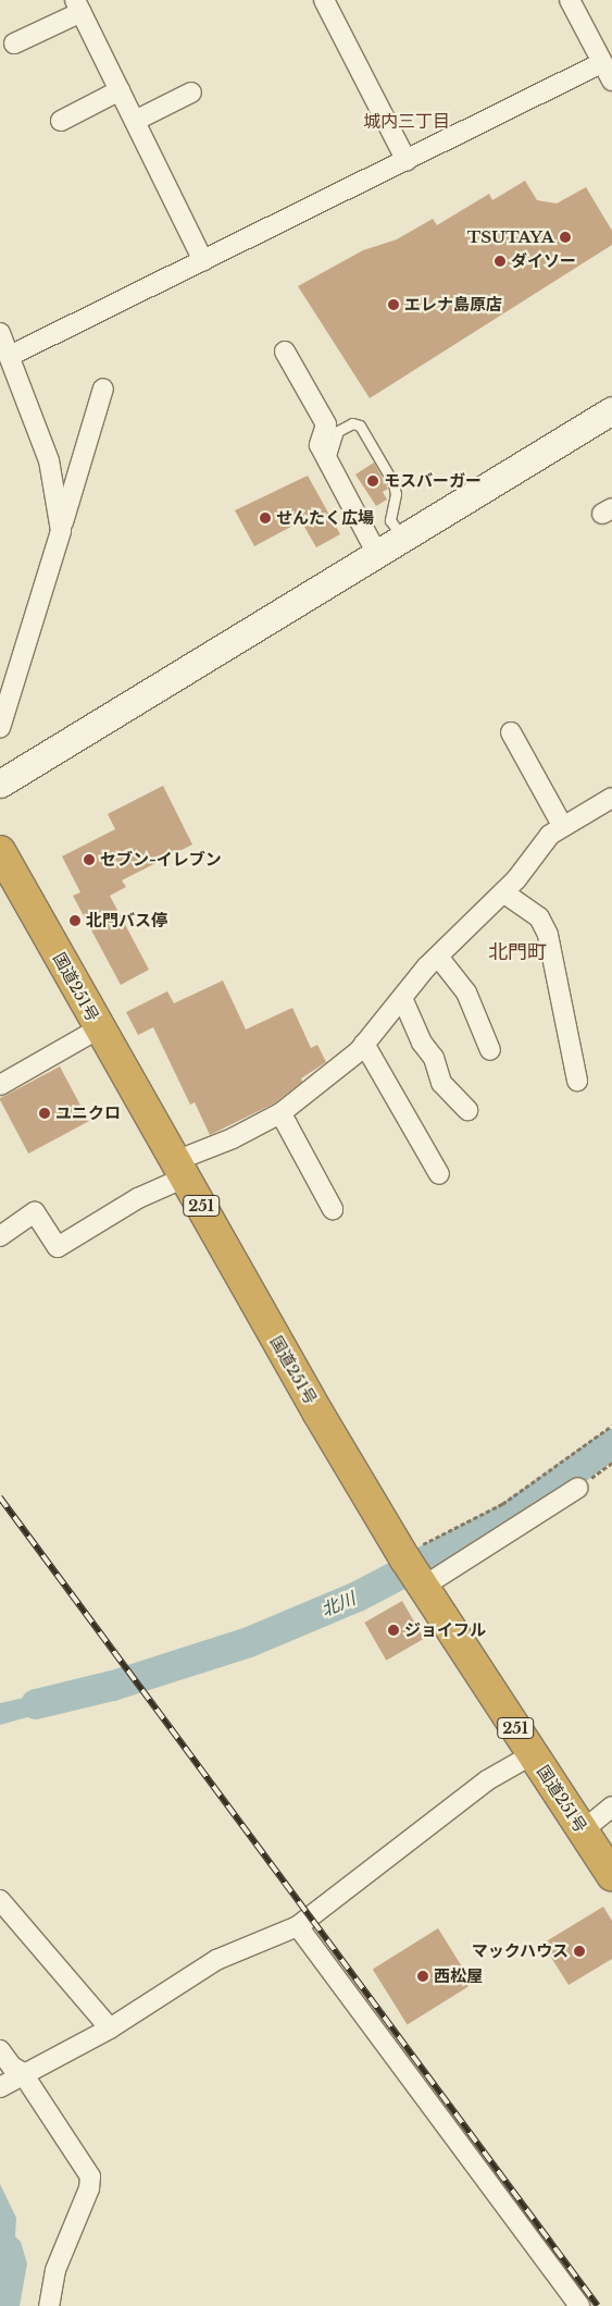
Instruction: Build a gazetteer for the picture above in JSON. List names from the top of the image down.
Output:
{
  "streets": {
    "highway": ["国道251号", "251"]
  },
  "districts": ["城内三丁目", "北門町"],
  "water": ["北川"],
  "places": [
    "TSUTAYA",
    "ダイソー",
    "エレナ島原店",
    "モスバーガー",
    "せんたく広場",
    "セブン-イレブン",
    "北門バス停",
    "ユニクロ",
    "ジョイフル",
    "マックハウス",
    "西松屋"
  ]
}
